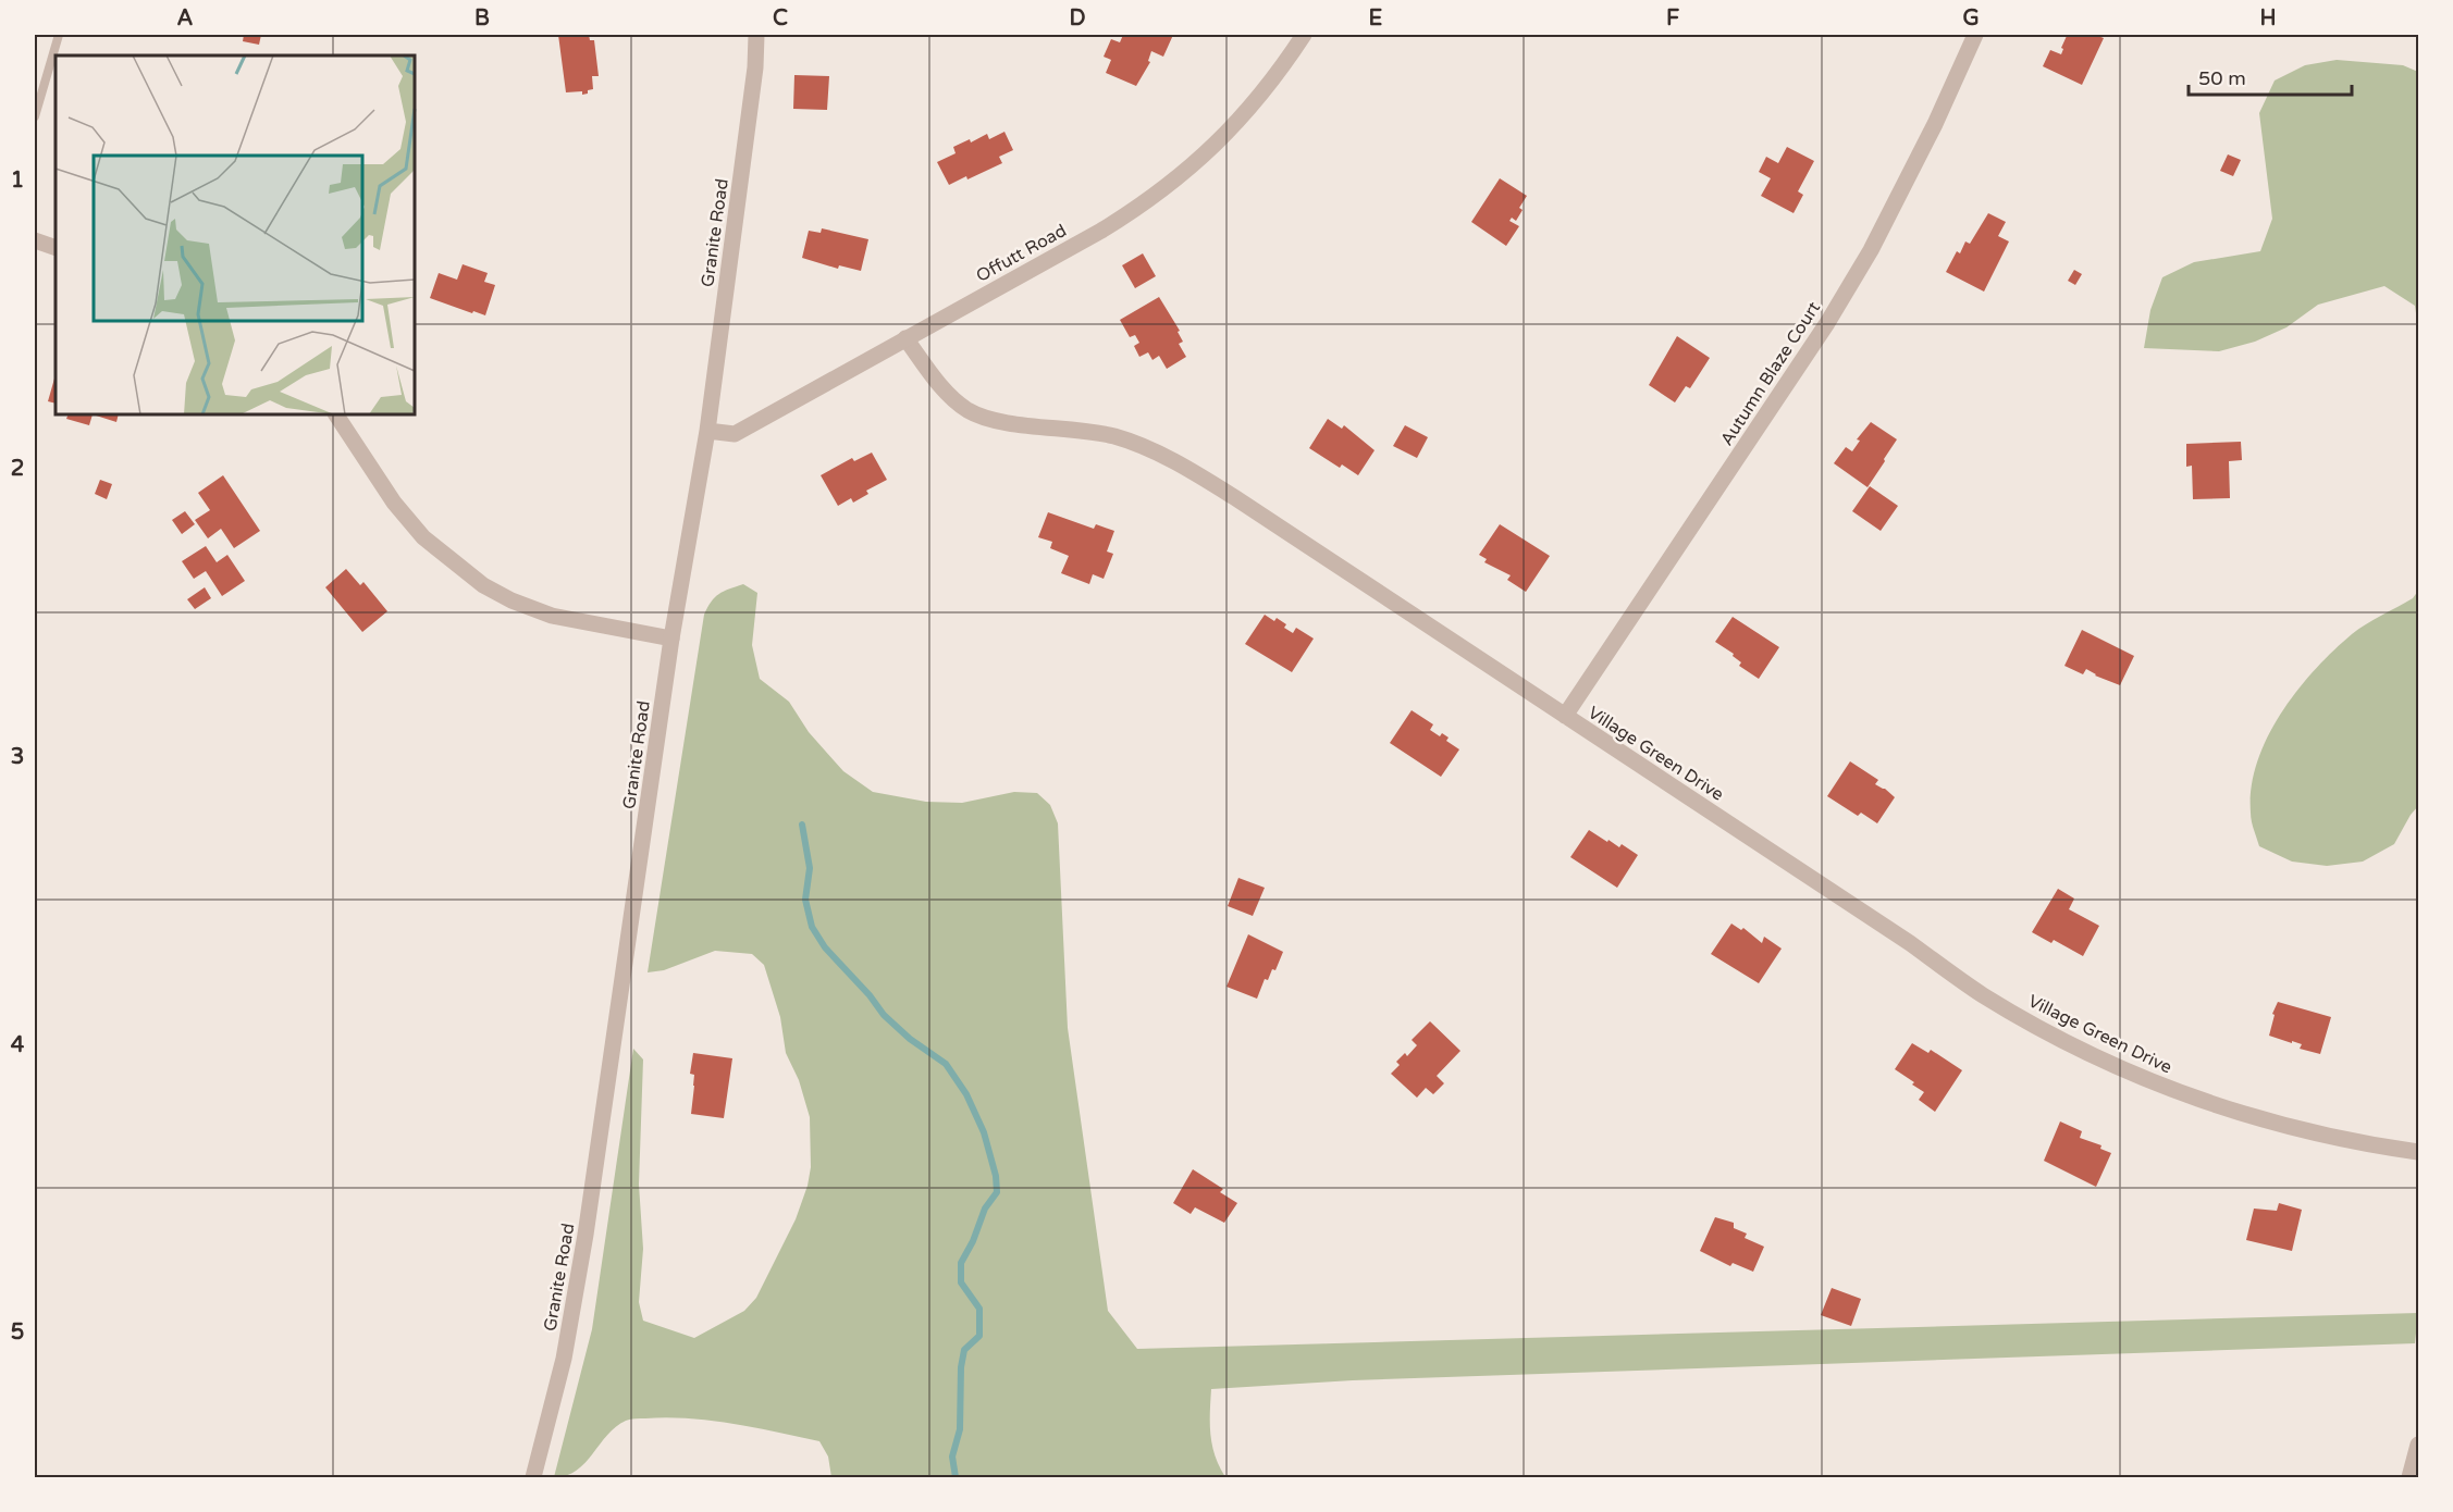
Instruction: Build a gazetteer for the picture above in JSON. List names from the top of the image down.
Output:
{
  "streets": {
    "street": [
      "Granite Road",
      "Offutt Road",
      "Autumn Blaze Court",
      "Village Green Drive"
    ]
  },
  "crossings": [
    ["Granite Road", "Offutt Road"],
    ["Offutt Road", "Village Green Drive"],
    ["Autumn Blaze Court", "Village Green Drive"]
  ],
  "scale_bar": "50 m",
  "grid": {
    "columns": [
      "A",
      "B",
      "C",
      "D",
      "E",
      "F",
      "G",
      "H"
    ],
    "rows": [
      "1",
      "2",
      "3",
      "4",
      "5"
    ]
  }
}
